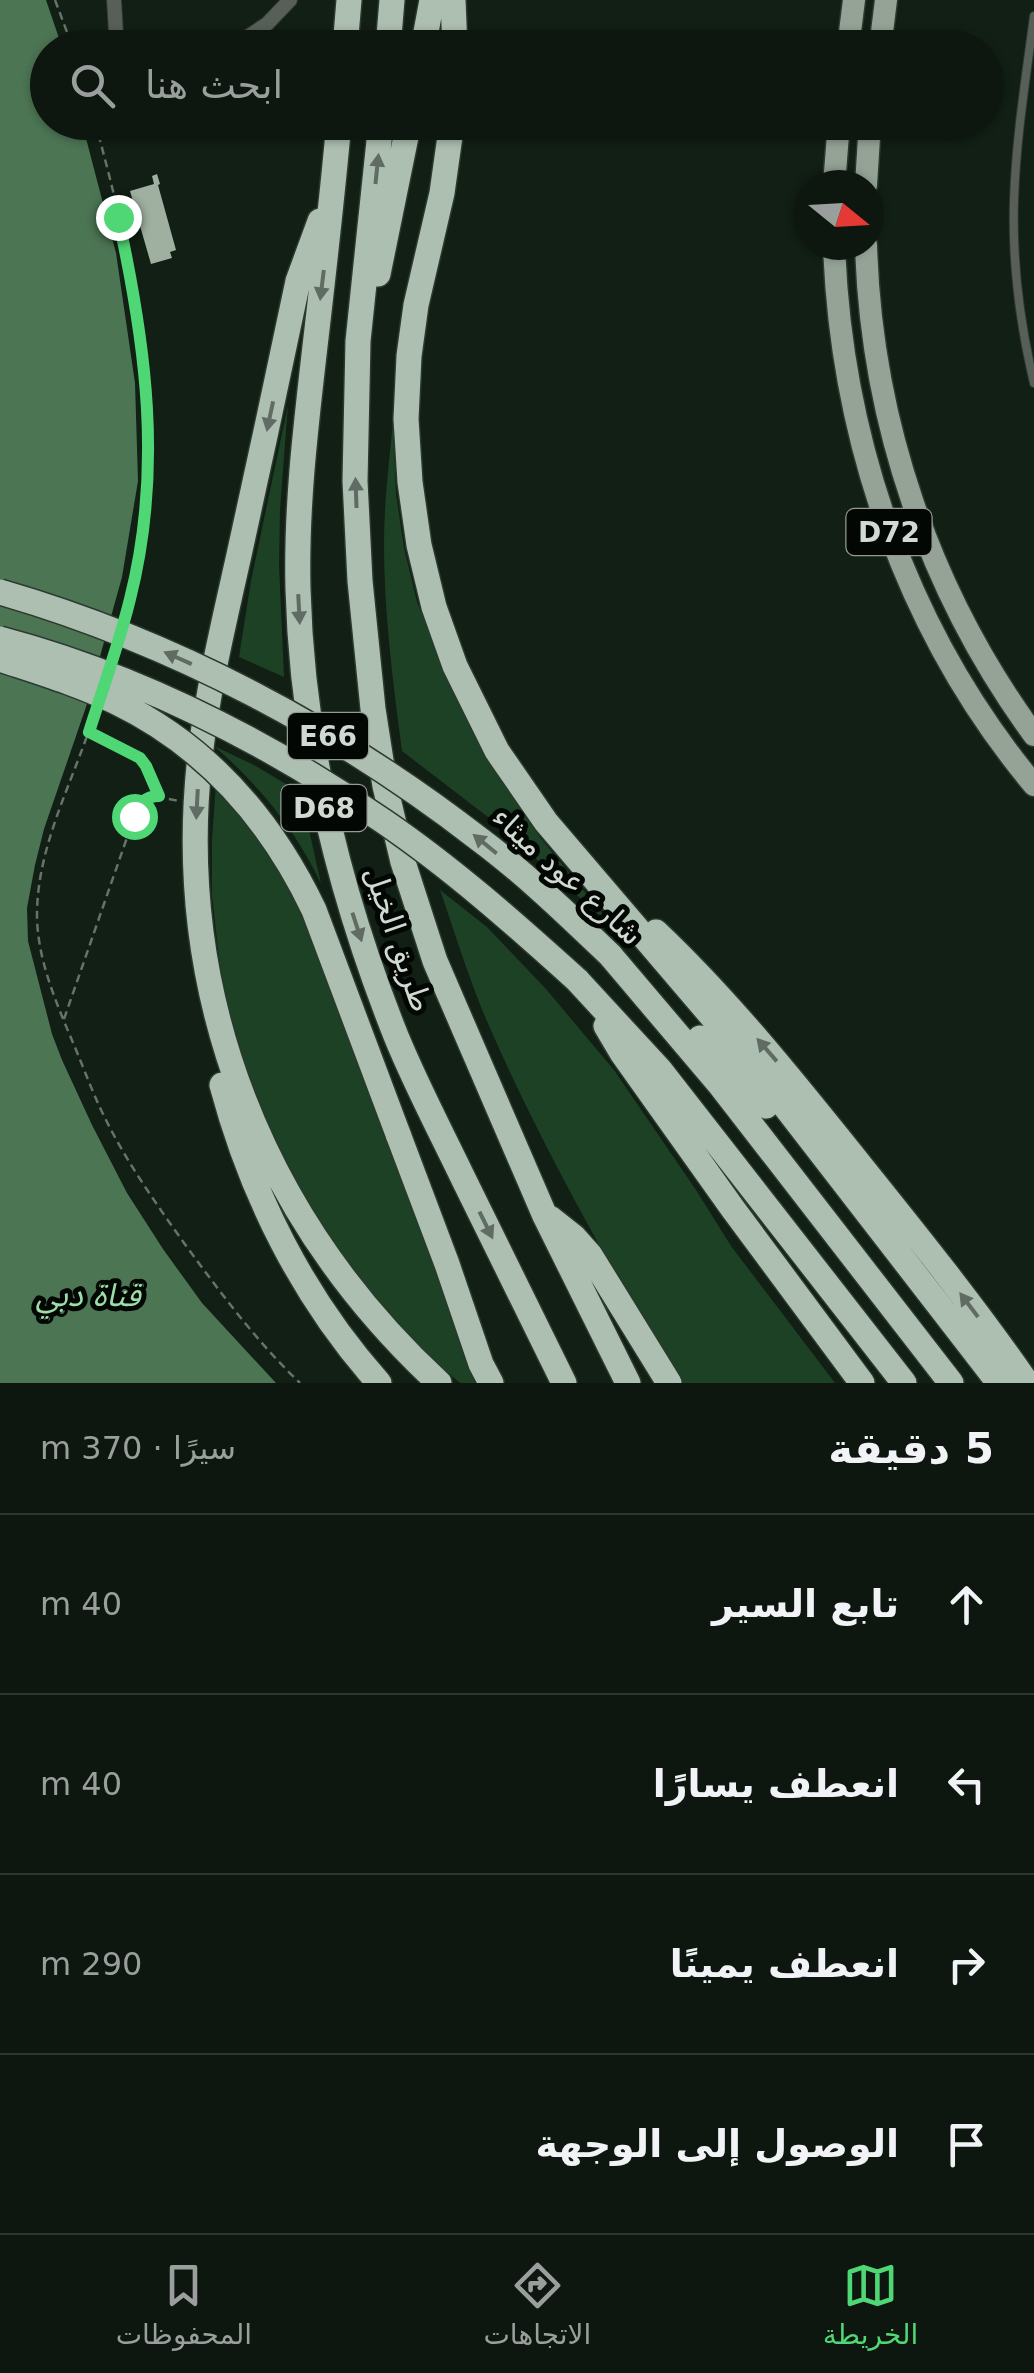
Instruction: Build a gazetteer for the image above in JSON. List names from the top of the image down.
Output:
{
  "streets": {
    "highway": [
      "E66",
      "D68",
      "شارع عود ميثاء",
      "طريق الخيل"
    ],
    "main road": ["D72"]
  },
  "water": ["قناة دبي"],
  "north": "right",
  "page": {
    "search": "ابحث هنا",
    "heading": ["5 دقيقة", "سيرًا · 370 m"],
    "list": [
      ["تابع السير", "40 m"],
      ["انعطف يسارًا", "40 m"],
      ["انعطف يمينًا", "290 m"],
      "الوصول إلى الوجهة"
    ],
    "nav": ["الخريطة", "الاتجاهات", "المحفوظات"]
  }
}
